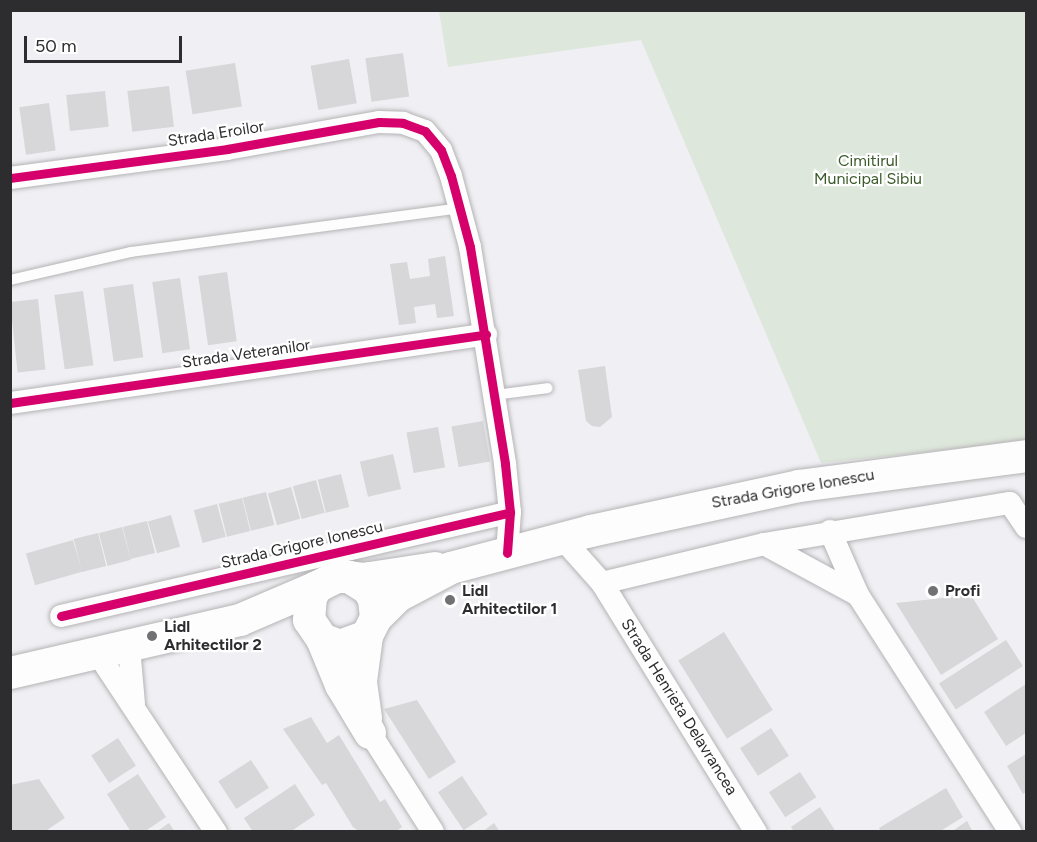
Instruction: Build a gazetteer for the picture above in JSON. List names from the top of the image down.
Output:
{
  "streets": {
    "main road": ["Strada Grigore Ionescu"],
    "street": ["Strada Eroilor", "Strada Veteranilor", "Strada Henrieta Delavrancea"]
  },
  "crossings": [
    ["Strada Grigore Ionescu", "Strada Henrieta Delavrancea"]
  ],
  "parks": ["Cimitirul Municipal Sibiu"],
  "places": ["Profi", "Lidl Arhitectilor 1", "Lidl Arhitectilor 2"],
  "scale_bar": "50 m"
}
